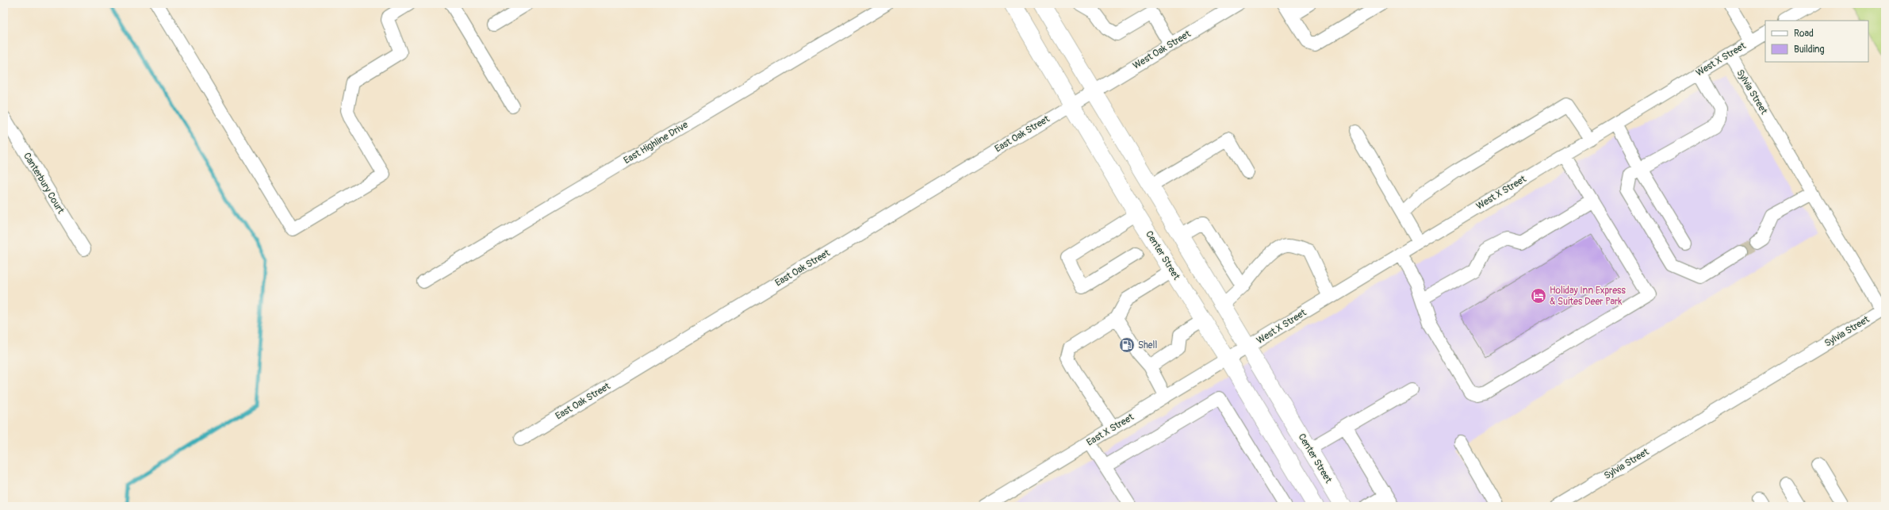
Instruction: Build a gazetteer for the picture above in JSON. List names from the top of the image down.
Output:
{
  "streets": {
    "main road": ["Center Street"],
    "street": [
      "West Oak Street",
      "West X Street",
      "Sylvia Street",
      "East Oak Street",
      "East Highline Drive",
      "Canterbury Court",
      "East X Street"
    ]
  },
  "crossings": [
    ["West Oak Street", "East Oak Street"],
    ["West Oak Street", "Center Street"],
    ["West X Street", "Sylvia Street"],
    ["West X Street", "Center Street"],
    ["West X Street", "East X Street"],
    ["East Oak Street", "Center Street"],
    ["Center Street", "East X Street"]
  ],
  "places": {
    "hotel": ["Holiday Inn Express & Suites Deer Park"],
    "fuel station": ["Shell"]
  },
  "legend": ["Road", "Building"]
}
